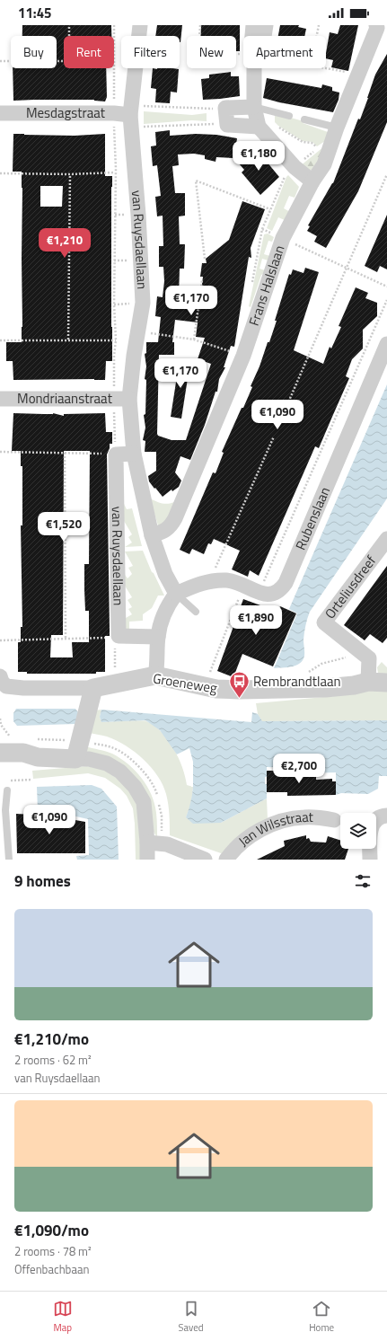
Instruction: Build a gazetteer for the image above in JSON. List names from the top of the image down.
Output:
{
  "streets": {
    "street": [
      "Mesdagstraat",
      "van Ruysdaellaan",
      "Frans Halslaan",
      "Mondriaanstraat",
      "Rubenslaan",
      "Orteliusdreef",
      "Groeneweg",
      "Jan Wilsstraat"
    ]
  },
  "crossings": [
    ["Mesdagstraat", "van Ruysdaellaan"],
    ["van Ruysdaellaan", "Frans Halslaan"],
    ["van Ruysdaellaan", "Mondriaanstraat"],
    ["van Ruysdaellaan", "Rubenslaan"]
  ],
  "places": {
    "bus stop": ["Rembrandtlaan"]
  },
  "page": {
    "status": "11:45",
    "chip": [
      "Buy",
      "Rent",
      "Filters",
      "New",
      "Apartment"
    ],
    "price": [
      "€1,180",
      "€1,210",
      "€1,170",
      "€1,170",
      "€1,090",
      "€1,520",
      "€1,890",
      "€2,700",
      "€1,090"
    ],
    "heading": "9 homes",
    "list": [
      {
        "name": "€1,210/mo",
        "note": "2 rooms · 62 m² · van Ruysdaellaan"
      },
      {
        "name": "€1,090/mo",
        "note": "2 rooms · 78 m² · Offenbachbaan"
      }
    ],
    "tabs": ["Map", "Saved", "Home"]
  }
}
